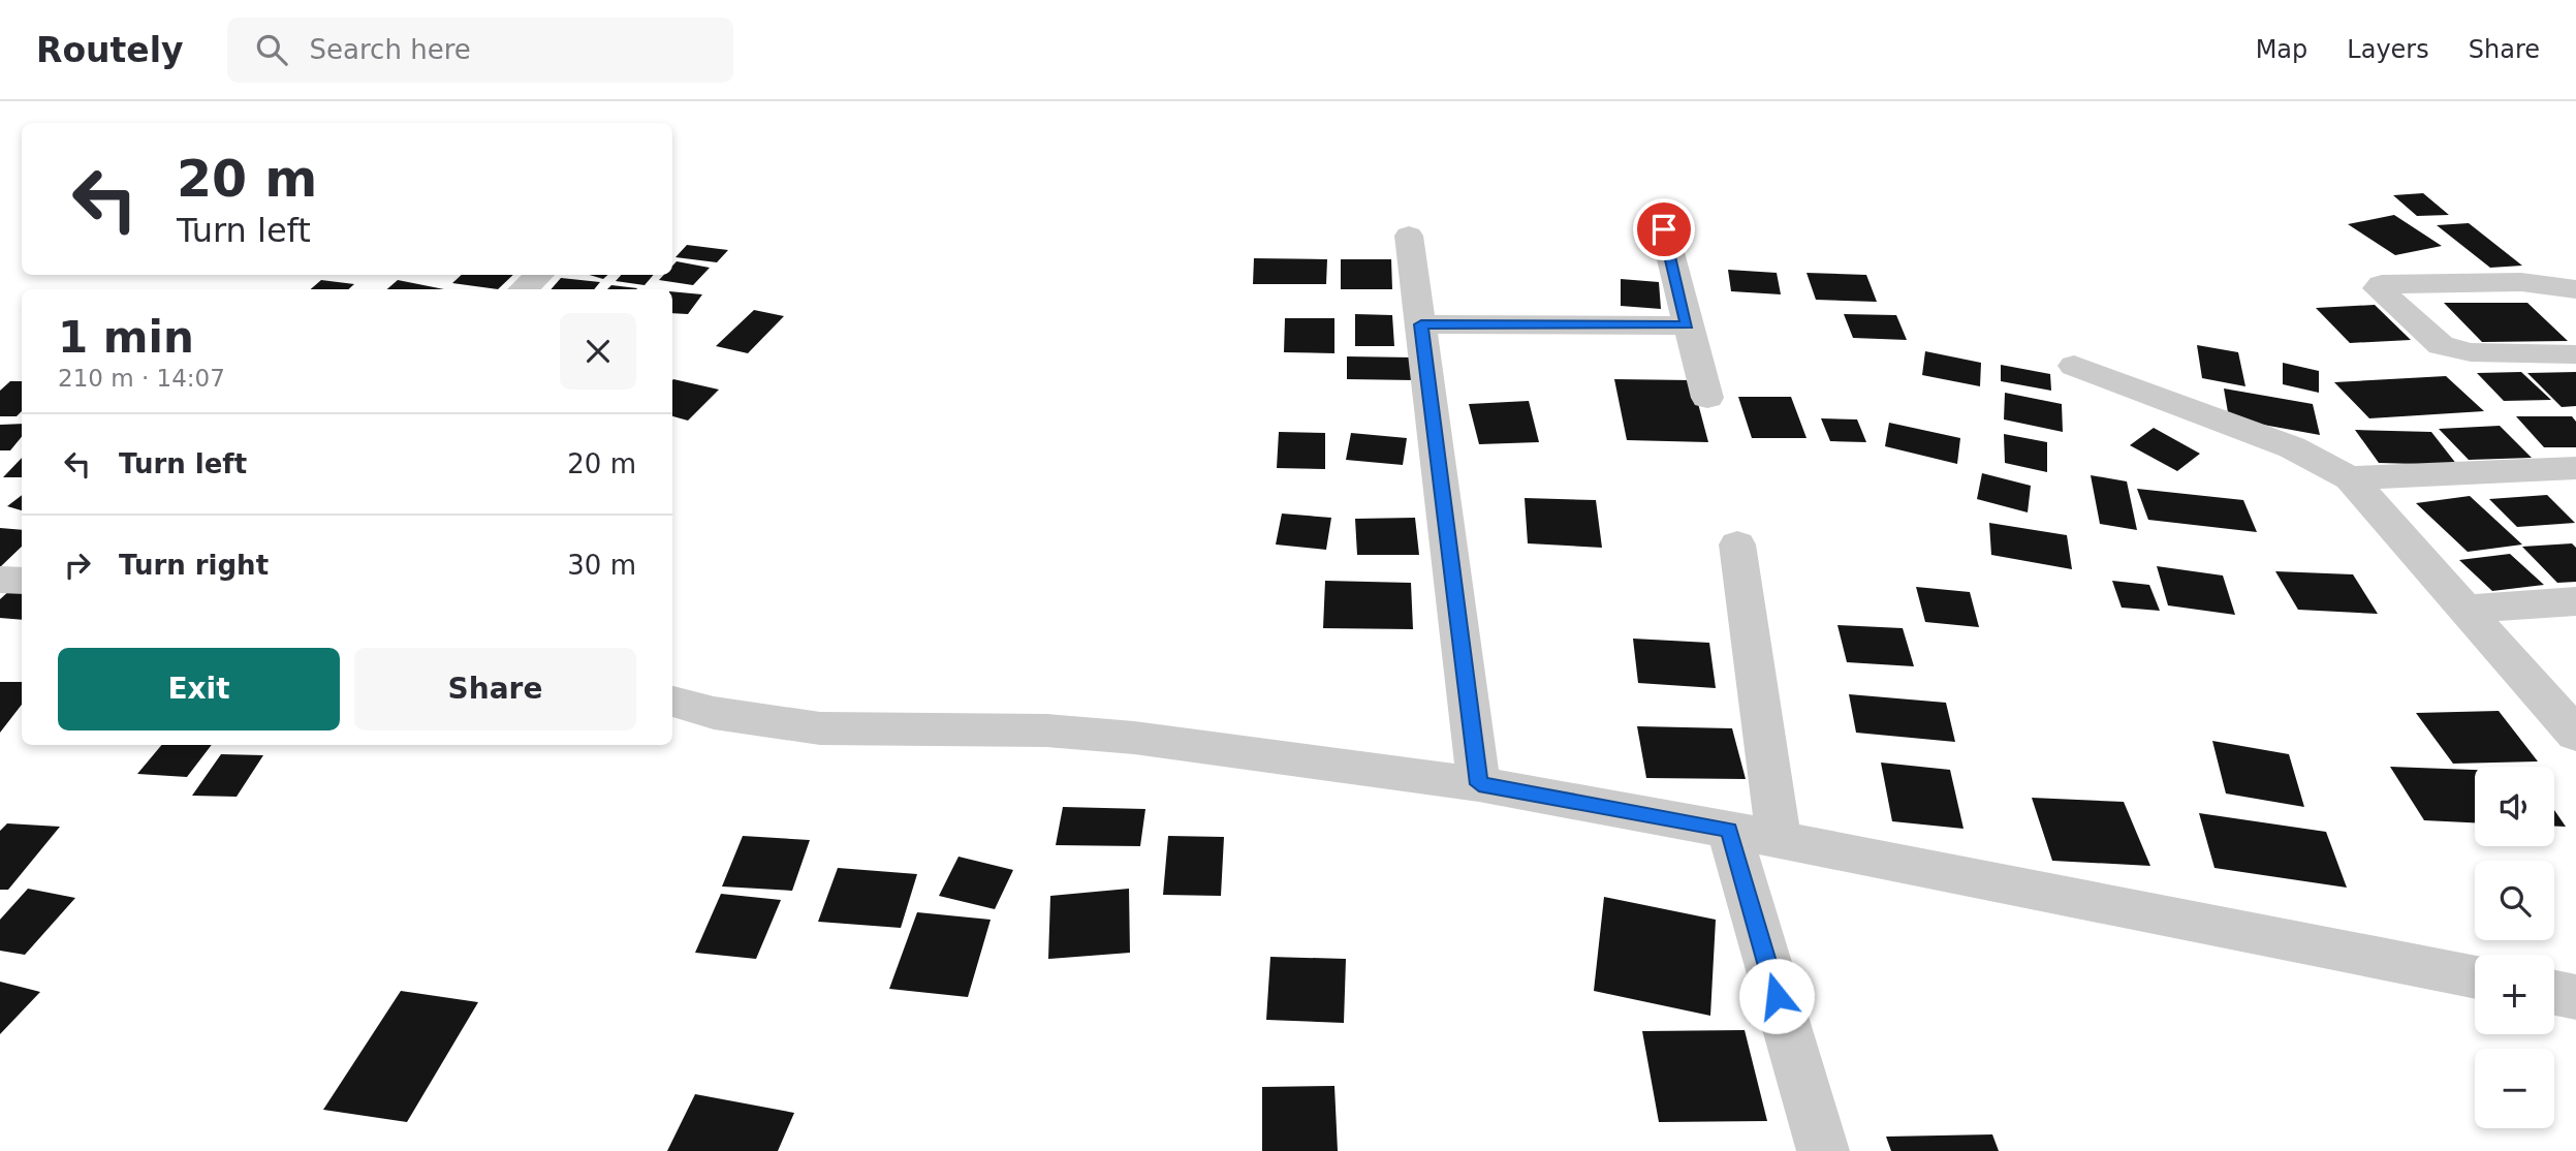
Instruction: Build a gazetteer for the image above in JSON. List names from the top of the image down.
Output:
{
  "page": {
    "header": "Routely",
    "search": "Search here",
    "nav": ["Map", "Layers", "Share"],
    "turn": ["20 m", "Turn left"],
    "heading": ["1 min", "210 m · 14:07"],
    "list": [
      {
        "name": "Turn left",
        "value": "20 m"
      },
      {
        "name": "Turn right",
        "value": "30 m"
      }
    ],
    "buttons": ["Exit", "Share"],
    "map_buttons": ["+", "−"]
  }
}
